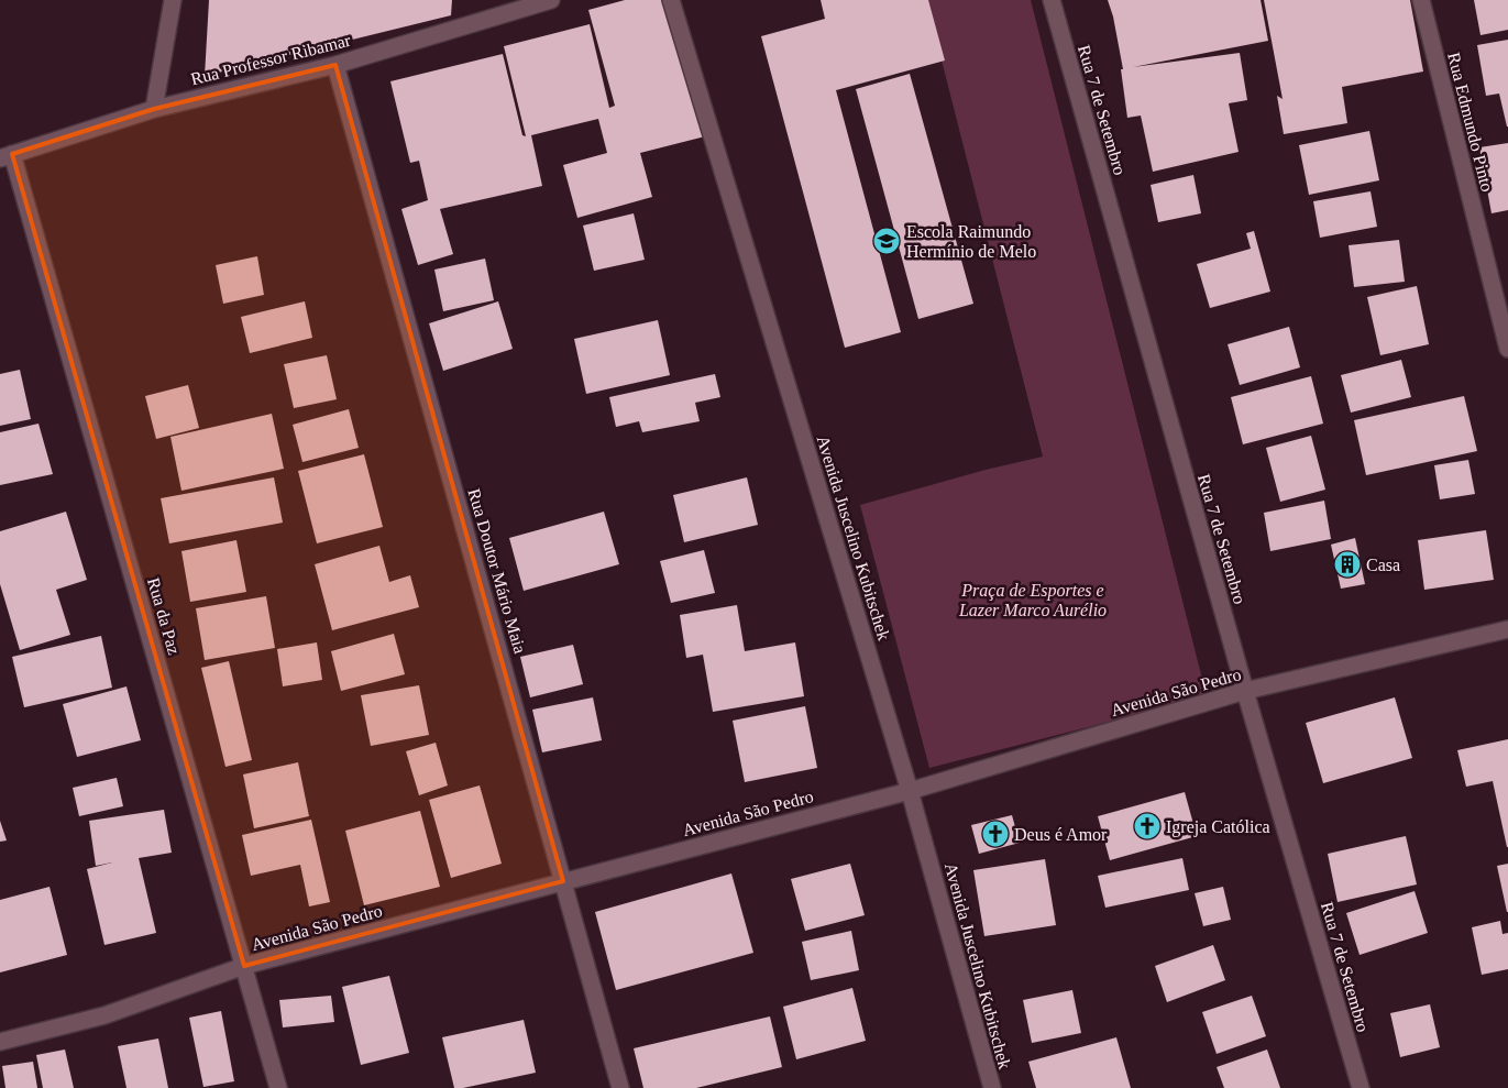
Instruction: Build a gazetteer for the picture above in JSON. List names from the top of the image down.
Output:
{
  "streets": {
    "street": [
      "Rua Professor Ribamar",
      "Rua 7 de Setembro",
      "Rua Edmundo Pinto",
      "Avenida Juscelino Kubitschek",
      "Rua Doutor Mário Maia",
      "Rua da Paz",
      "Avenida São Pedro"
    ]
  },
  "crossings": [
    ["Rua Professor Ribamar", "Rua Doutor Mário Maia"],
    ["Rua Professor Ribamar", "Rua da Paz"],
    ["Rua 7 de Setembro", "Avenida São Pedro"],
    ["Avenida Juscelino Kubitschek", "Avenida São Pedro"],
    ["Rua Doutor Mário Maia", "Avenida São Pedro"],
    ["Rua da Paz", "Avenida São Pedro"]
  ],
  "parks": ["Praça de Esportes e Lazer Marco Aurélio"],
  "places": {
    "school or university": ["Escola Raimundo Hermínio de Melo"],
    "building": ["Casa"],
    "church": ["Igreja Católica", "Deus é Amor"]
  }
}
